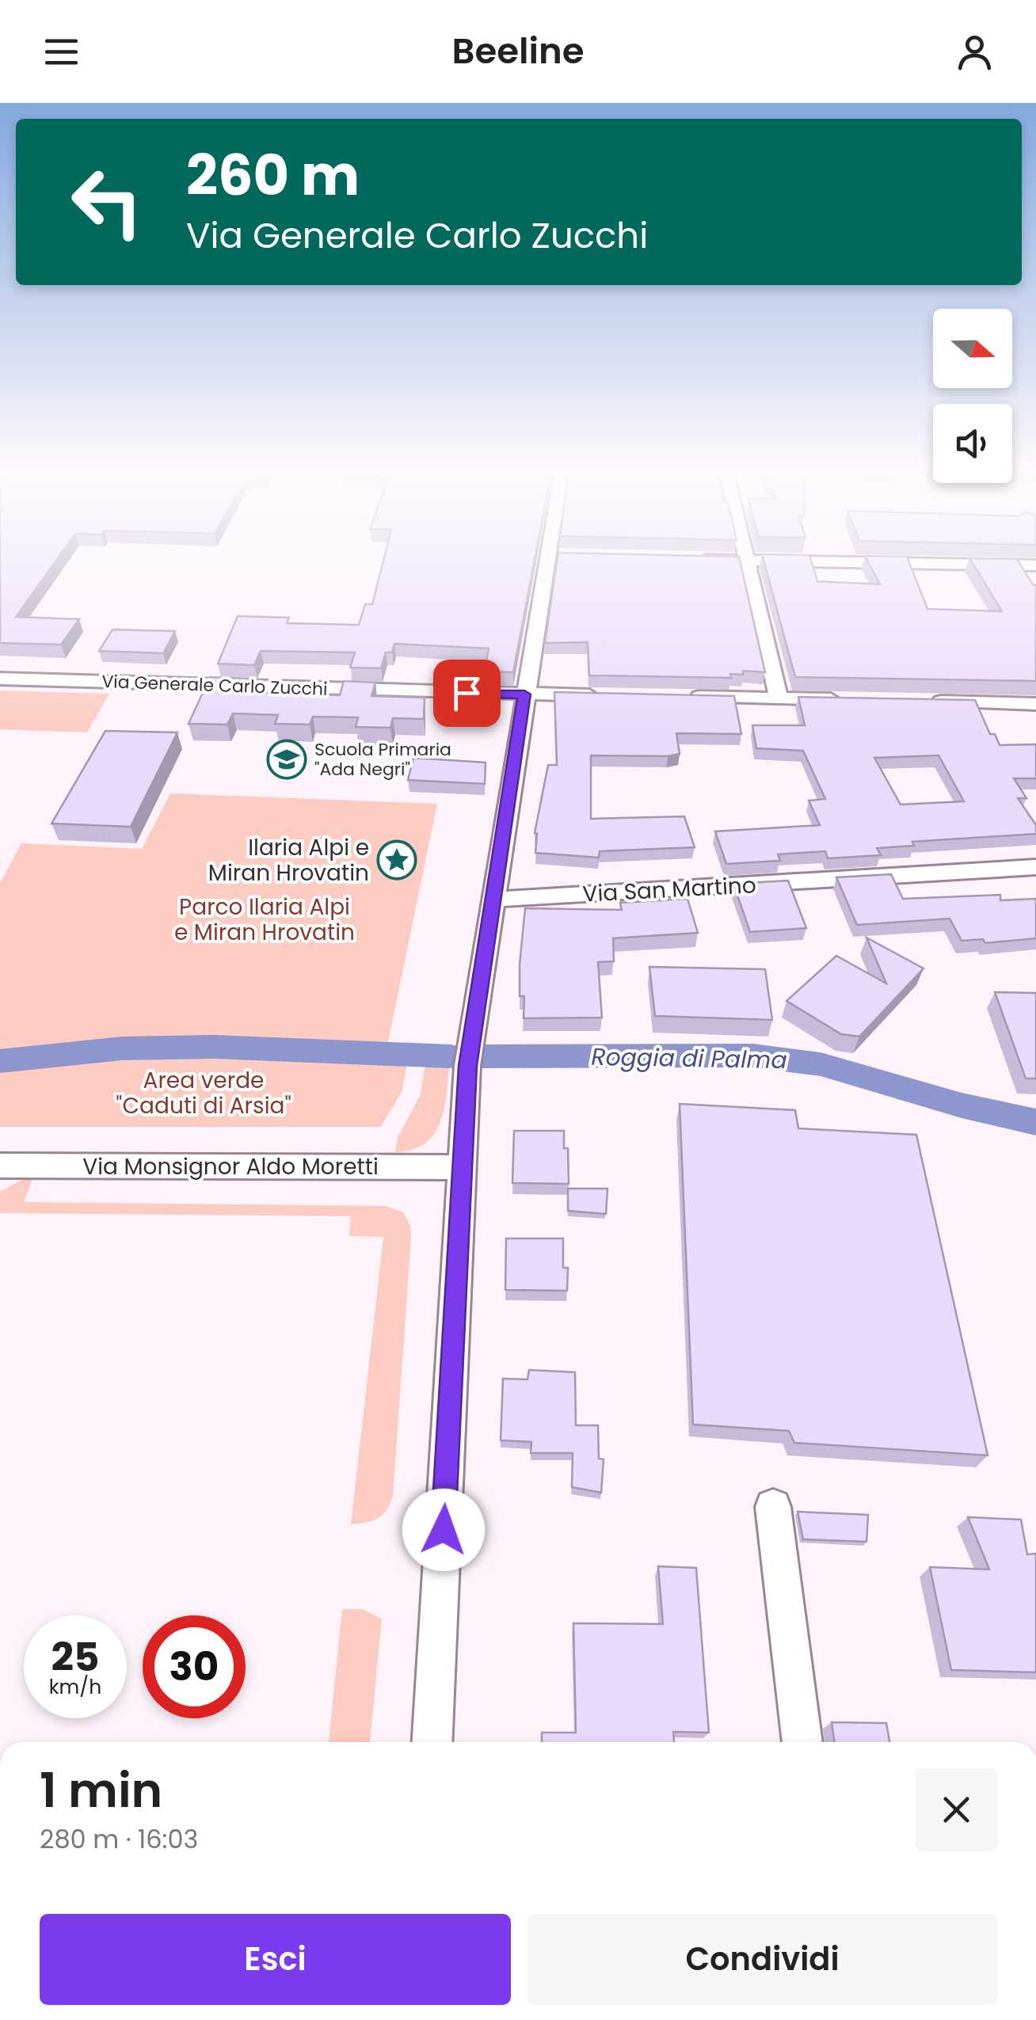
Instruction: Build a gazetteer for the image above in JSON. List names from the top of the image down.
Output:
{
  "streets": {
    "street": ["Via Generale Carlo Zucchi", "Via San Martino", "Via Monsignor Aldo Moretti"]
  },
  "water": ["Roggia di Palma"],
  "parks": ["Parco Ilaria Alpi e Miran Hrovatin", "Area verde \"Caduti di Arsia\""],
  "places": {
    "school or university": ["Scuola Primaria \"Ada Negri\""],
    "place": ["Ilaria Alpi e Miran Hrovatin"]
  },
  "north": "right",
  "page": {
    "header": "Beeline",
    "turn": ["260 m", "Via Generale Carlo Zucchi"],
    "speed": "25 km/h",
    "limit": "30",
    "heading": ["1 min", "280 m · 16:03"],
    "buttons": ["Esci", "Condividi"]
  }
}
